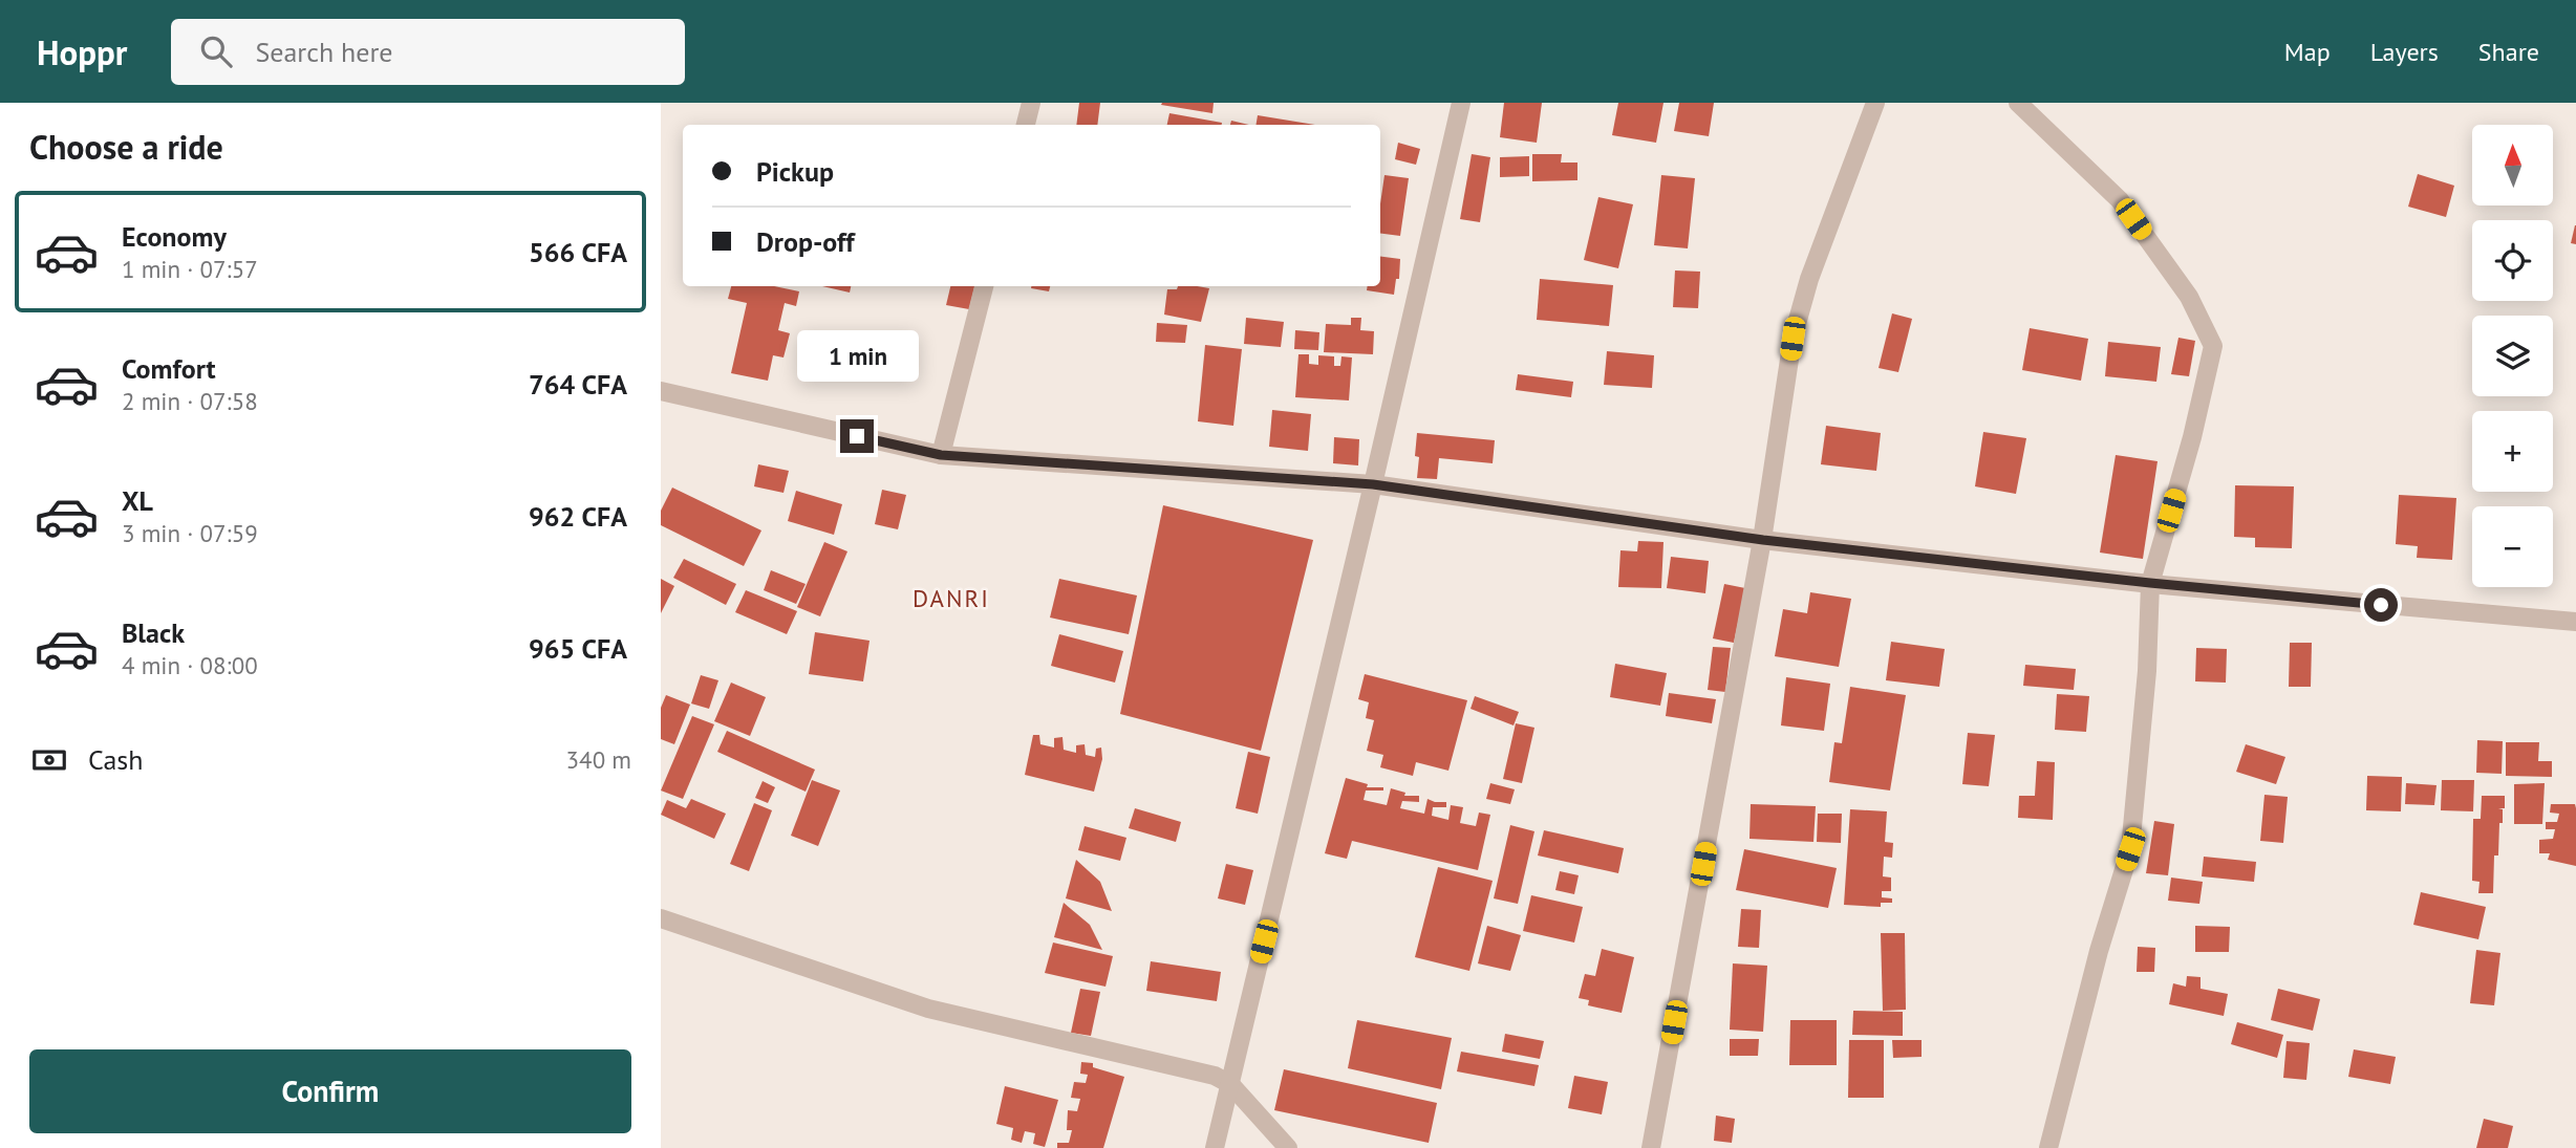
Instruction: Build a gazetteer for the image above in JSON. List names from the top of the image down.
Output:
{
  "districts": ["DANRI"],
  "north": "top",
  "page": {
    "header": "Hoppr",
    "search": "Search here",
    "nav": ["Map", "Layers", "Share"],
    "heading": "Choose a ride",
    "map_buttons": ["+", "−"],
    "banner": ["Pickup", "Drop-off"],
    "list": [
      {
        "name": "Economy",
        "note": "1 min · 07:57",
        "value": "566 CFA"
      },
      {
        "name": "Comfort",
        "note": "2 min · 07:58",
        "value": "764 CFA"
      },
      {
        "name": "XL",
        "note": "3 min · 07:59",
        "value": "962 CFA"
      },
      {
        "name": "Black",
        "note": "4 min · 08:00",
        "value": "965 CFA"
      }
    ],
    "bubble": "1 min",
    "pay": ["Cash", "340 m"],
    "buttons": "Confirm"
  }
}
